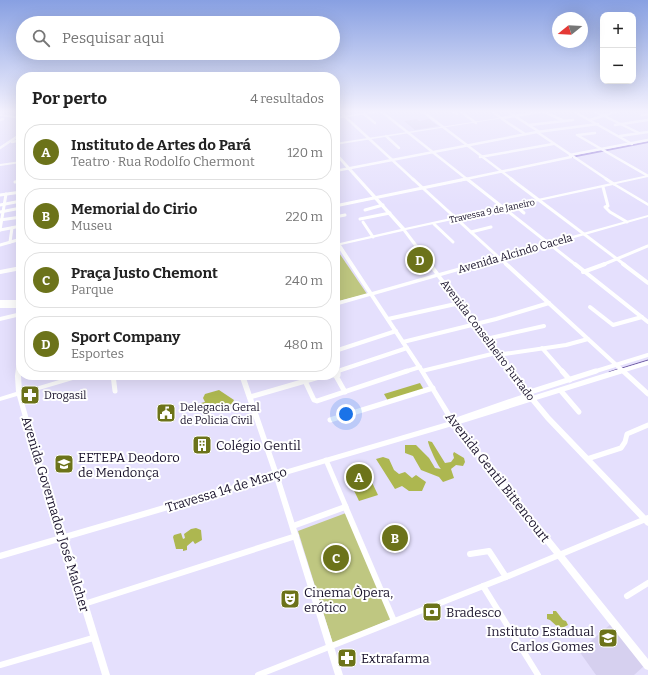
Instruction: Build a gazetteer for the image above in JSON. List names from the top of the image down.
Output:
{
  "streets": {
    "main road": [
      "Travessa 9 de Janeiro",
      "Avenida Alcindo Cacela",
      "Avenida Conselheiro Furtado",
      "Avenida Gentil Bittencourt",
      "Avenida Governador José Malcher"
    ],
    "street": ["Travessa 14 de Março"]
  },
  "crossings": [
    ["Travessa 9 de Janeiro", "Avenida Conselheiro Furtado"],
    ["Avenida Alcindo Cacela", "Avenida Conselheiro Furtado"],
    ["Avenida Alcindo Cacela", "Avenida Gentil Bittencourt"],
    ["Avenida Conselheiro Furtado", "Travessa 14 de Março"],
    ["Avenida Gentil Bittencourt", "Travessa 14 de Março"],
    ["Travessa 14 de Março", "Avenida Governador José Malcher"]
  ],
  "places": {
    "pharmacy": ["Drogasil", "Extrafarma"],
    "public building": ["Delegacia Geral de Policia Civil"],
    "building": ["Colégio Gentil"],
    "school or university": ["EETEPA Deodoro de Mendonça", "Instituto Estadual Carlos Gomes"],
    "theatre": ["Cinema Òpera, erótico"],
    "bank": ["Bradesco"]
  },
  "north": "left",
  "page": {
    "map_buttons": ["+", "−"],
    "search": "Pesquisar aqui",
    "heading": ["Por perto", "4 resultados"],
    "list": [
      {
        "mark": "A",
        "name": "Instituto de Artes do Pará",
        "note": "Teatro · Rua Rodolfo Chermont",
        "value": "120 m"
      },
      {
        "mark": "B",
        "name": "Memorial do Cirio",
        "note": "Museu",
        "value": "220 m"
      },
      {
        "mark": "C",
        "name": "Praça Justo Chemont",
        "note": "Parque",
        "value": "240 m"
      },
      {
        "mark": "D",
        "name": "Sport Company",
        "note": "Esportes",
        "value": "480 m"
      }
    ],
    "pins": [
      "D",
      "A",
      "B",
      "C"
    ]
  }
}
